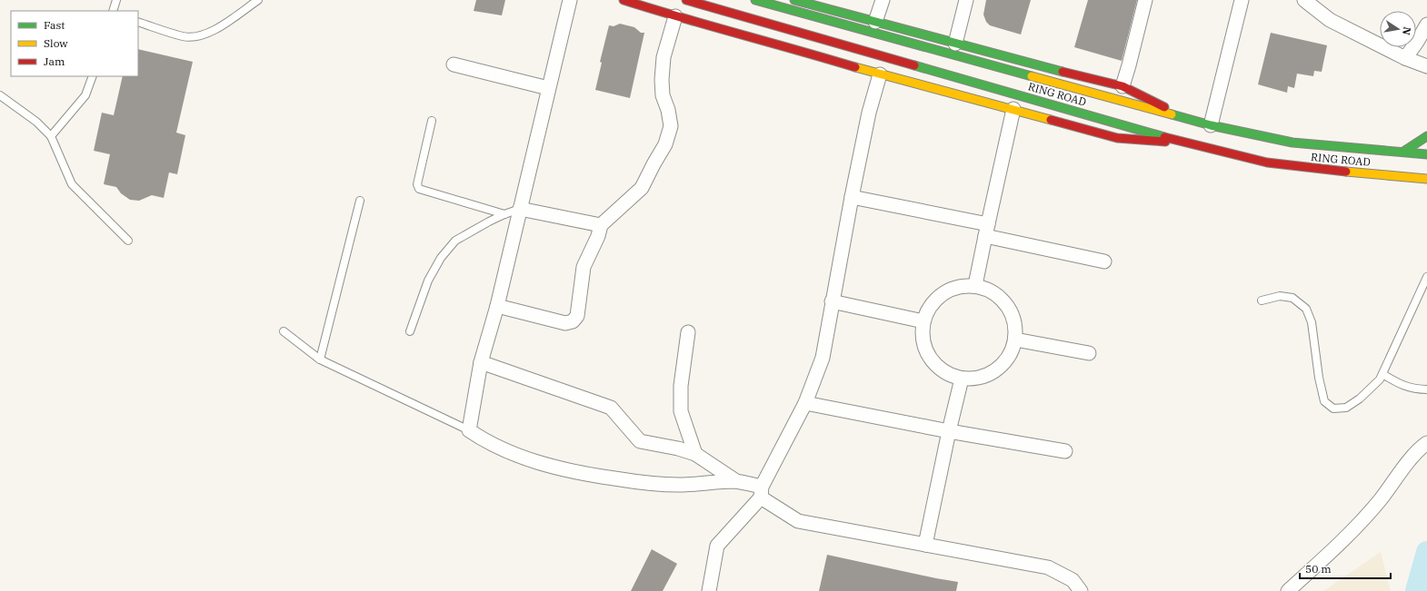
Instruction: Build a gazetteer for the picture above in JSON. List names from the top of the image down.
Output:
{
  "streets": {
    "main road": ["RING ROAD"]
  },
  "legend": ["Fast", "Slow", "Jam"],
  "scale_bar": "50 m",
  "north": "right"
}
